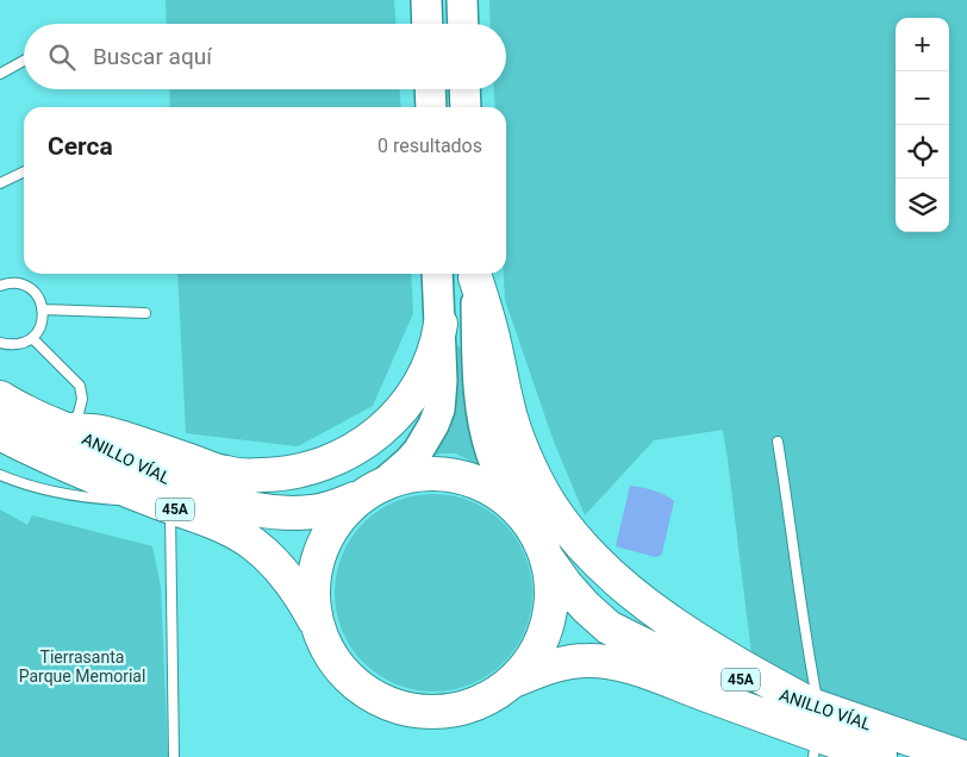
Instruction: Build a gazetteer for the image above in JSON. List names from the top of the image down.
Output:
{
  "streets": {
    "highway": ["ANILLO VÍAL", "45A"]
  },
  "parks": ["Tierrasanta Parque Memorial"],
  "page": {
    "map_buttons": ["+", "−"],
    "search": "Buscar aquí",
    "heading": ["Cerca", "0 resultados"]
  }
}
